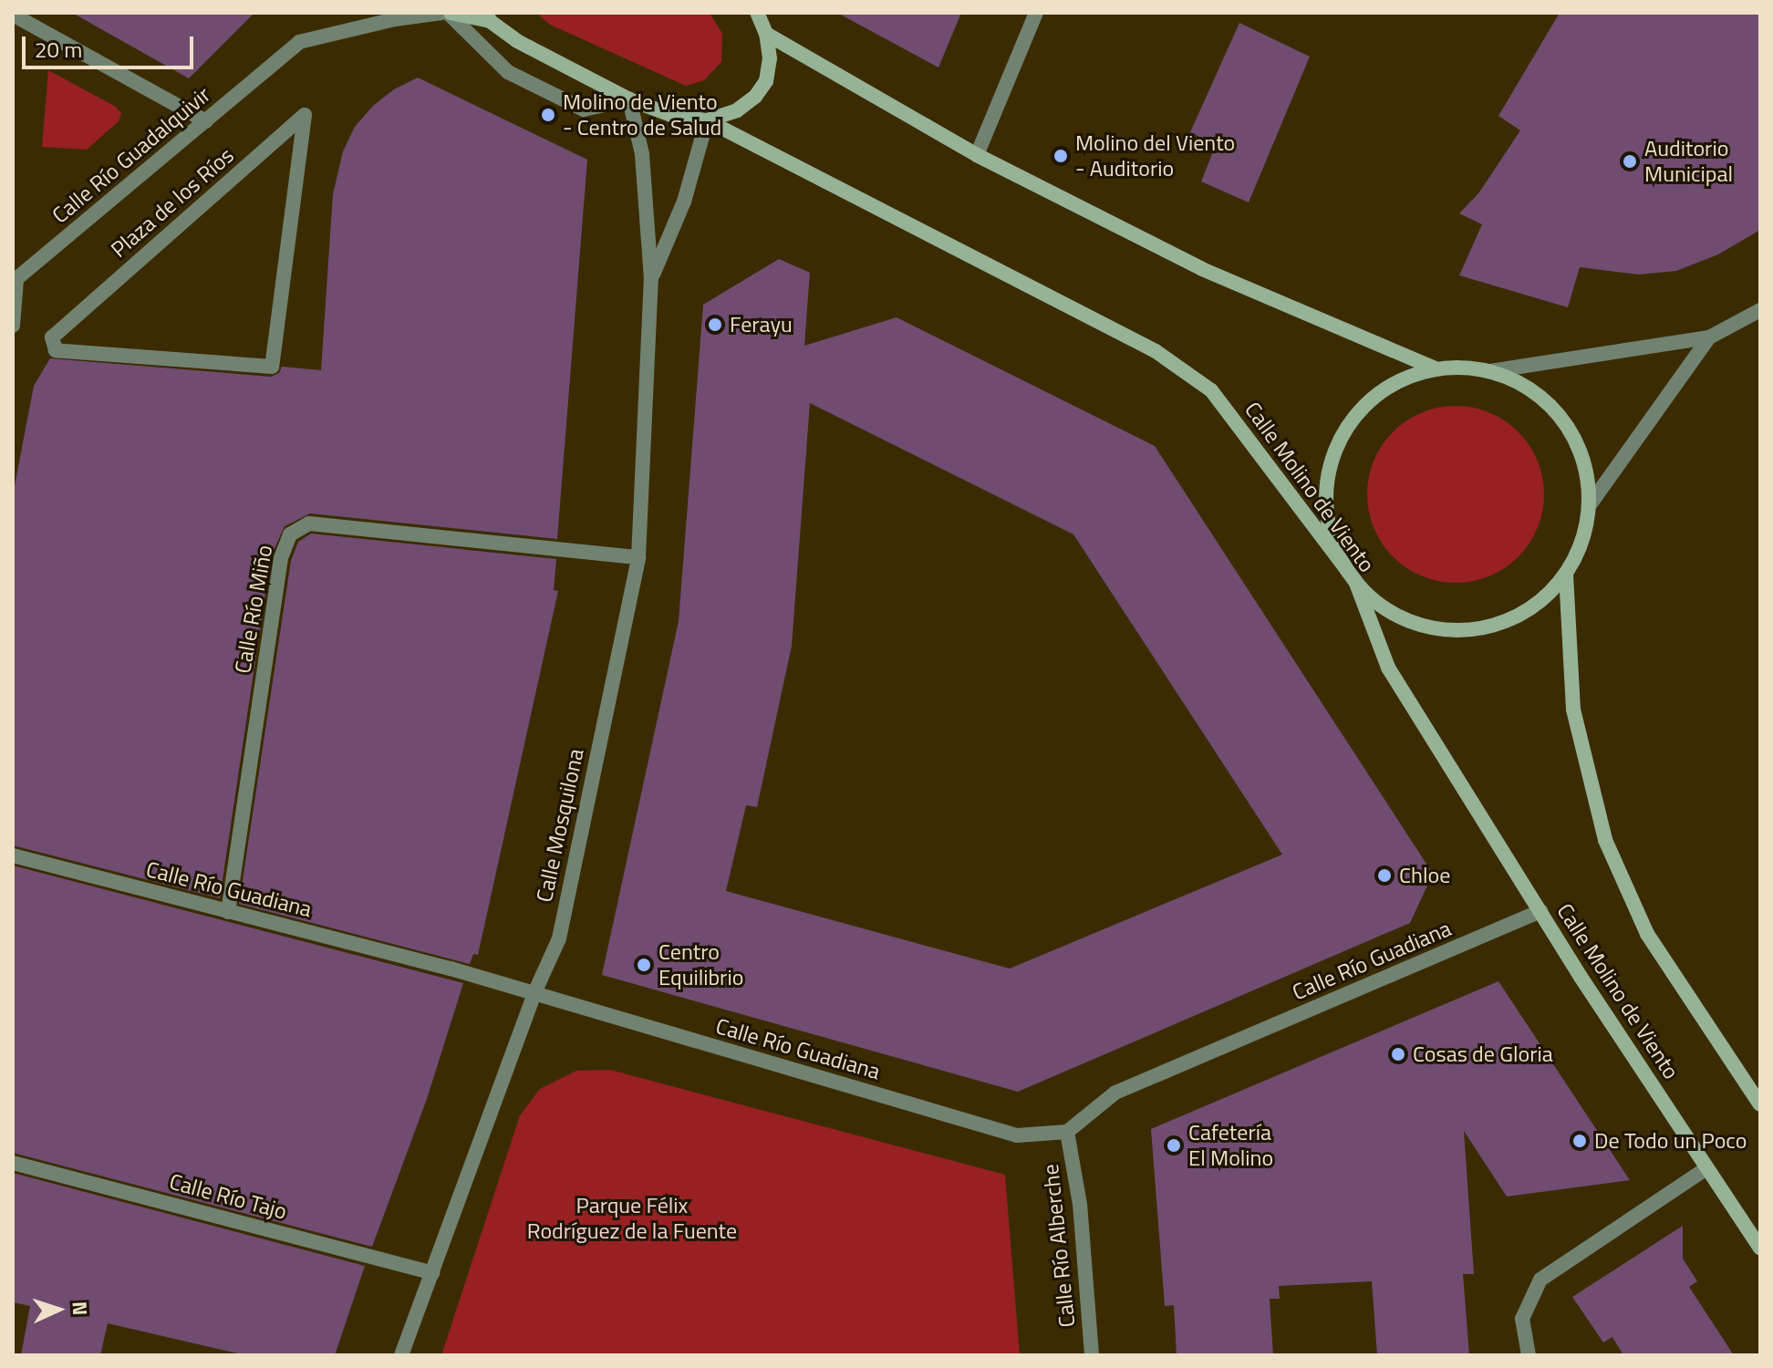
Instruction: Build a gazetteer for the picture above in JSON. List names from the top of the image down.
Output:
{
  "streets": {
    "main road": ["Calle Molino de Viento"],
    "street": [
      "Calle Río Guadalquivir",
      "Plaza de los Ríos",
      "Calle Río Miño",
      "Calle Mosquilona",
      "Calle Río Guadiana",
      "Calle Río Tajo",
      "Calle Río Alberche"
    ]
  },
  "crossings": [
    ["Calle Molino de Viento", "Calle Mosquilona"],
    ["Calle Molino de Viento", "Calle Río Guadiana"],
    ["Calle Río Miño", "Calle Mosquilona"],
    ["Calle Río Miño", "Calle Río Guadiana"],
    ["Calle Mosquilona", "Calle Río Guadiana"],
    ["Calle Mosquilona", "Calle Río Tajo"],
    ["Calle Río Guadiana", "Calle Río Alberche"]
  ],
  "parks": ["Parque Félix Rodríguez de la Fuente"],
  "places": [
    "Molino de Viento - Centro de Salud",
    "Molino del Viento - Auditorio",
    "Auditorio Municipal",
    "Ferayu",
    "Chloe",
    "Centro Equilibrio",
    "Cosas de Gloria",
    "De Todo un Poco",
    "Cafetería El Molino"
  ],
  "scale_bar": "20 m",
  "north": "right"
}
